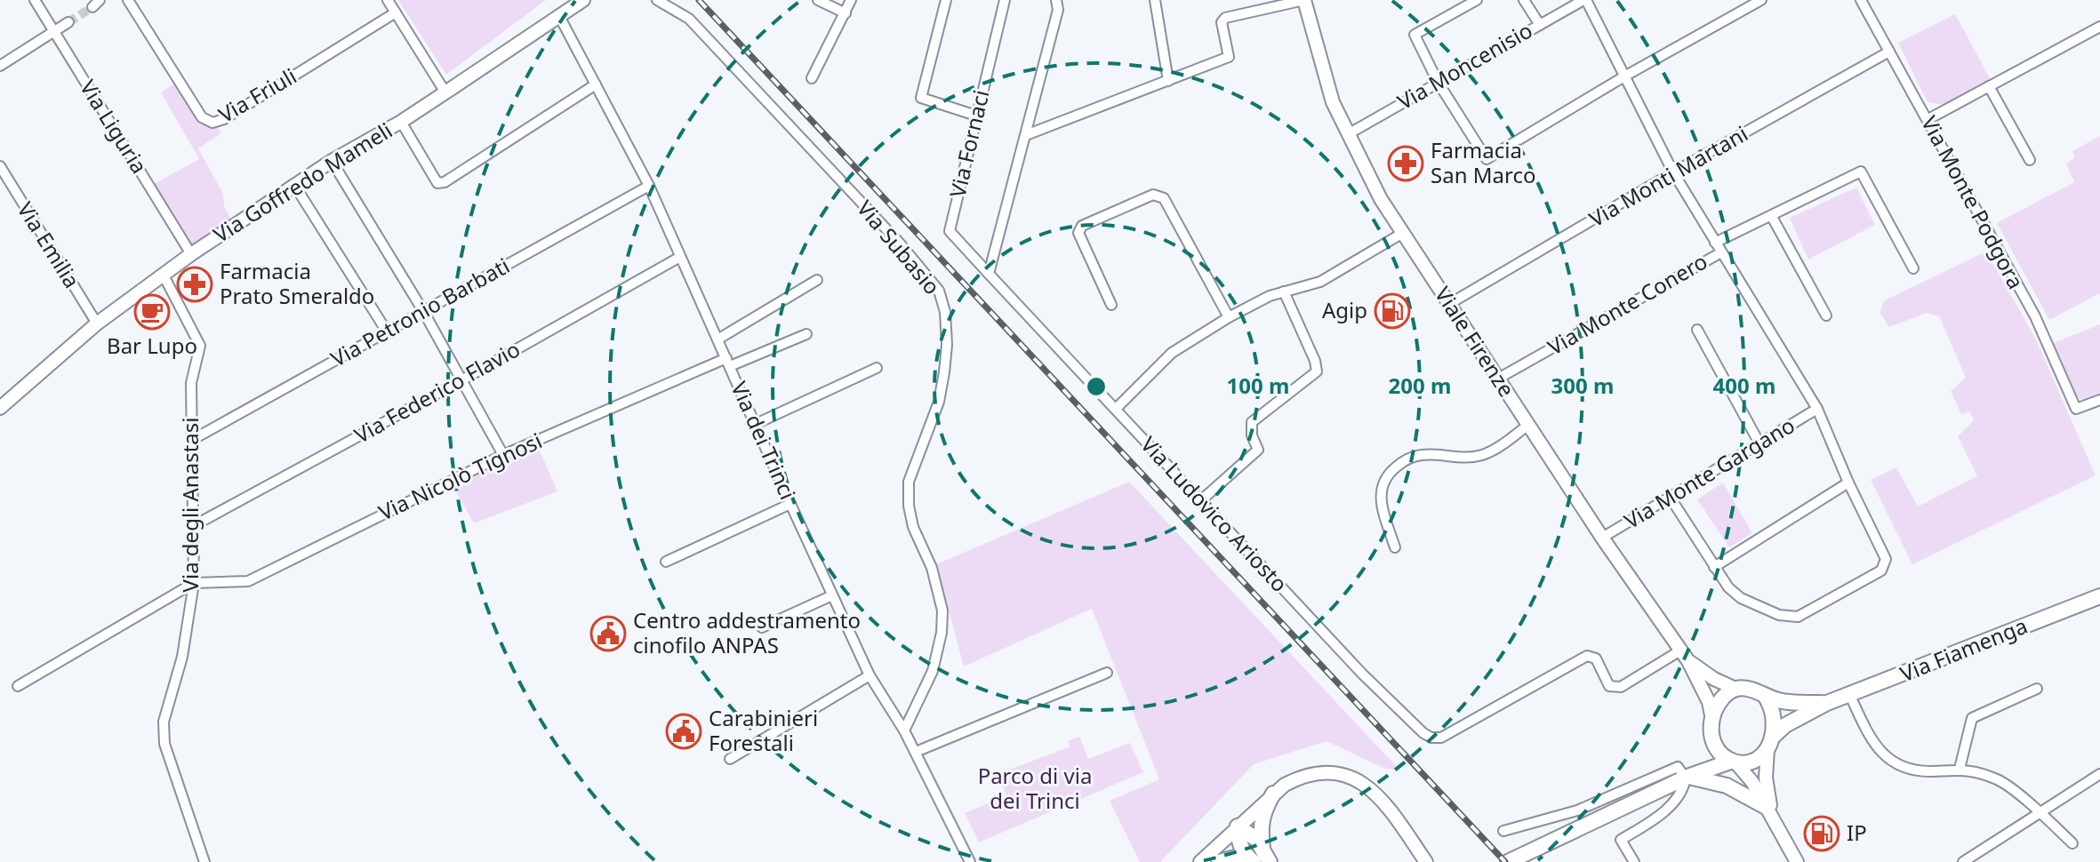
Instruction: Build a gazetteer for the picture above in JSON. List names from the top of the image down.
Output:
{
  "streets": {
    "main road": ["Via Goffredo Mameli", "Viale Firenze", "Via Fiamenga"],
    "street": [
      "Via Moncenisio",
      "Via Friuli",
      "Via Liguria",
      "Via Fornaci",
      "Via Monti Martani",
      "Via Monte Podgora",
      "Via Emilia",
      "Via Subasio",
      "Via Monte Conero",
      "Via Petronio Barbati",
      "Via Federico Flavio",
      "Via dei Trinci",
      "Via Monte Gargano",
      "Via Nicolò Tignosi",
      "Via degli Anastasi",
      "Via Ludovico Ariosto"
    ]
  },
  "crossings": [
    ["Via Moncenisio", "Viale Firenze"],
    ["Via Liguria", "Via Goffredo Mameli"],
    ["Via Fornaci", "Via Ludovico Ariosto"],
    ["Via Monti Martani", "Via Monte Podgora"],
    ["Via Monti Martani", "Viale Firenze"],
    ["Via Goffredo Mameli", "Via Emilia"],
    ["Via Goffredo Mameli", "Via dei Trinci"],
    ["Via Goffredo Mameli", "Via degli Anastasi"],
    ["Via Subasio", "Via dei Trinci"],
    ["Via Monte Conero", "Viale Firenze"],
    ["Via Petronio Barbati", "Via dei Trinci"],
    ["Via Petronio Barbati", "Via degli Anastasi"],
    ["Viale Firenze", "Via Monte Gargano"],
    ["Viale Firenze", "Via Ludovico Ariosto"],
    ["Viale Firenze", "Via Fiamenga"],
    ["Via Federico Flavio", "Via dei Trinci"],
    ["Via Federico Flavio", "Via degli Anastasi"],
    ["Via dei Trinci", "Via Nicolò Tignosi"],
    ["Via Nicolò Tignosi", "Via degli Anastasi"]
  ],
  "parks": ["Parco di via dei Trinci"],
  "places": {
    "pharmacy": ["Farmacia San Marco", "Farmacia Prato Smeraldo"],
    "fuel station": ["Agip", "IP"],
    "cafe": ["Bar Lupo"],
    "public building": ["Centro addestramento cinofilo ANPAS", "Carabinieri Forestali"]
  },
  "rings": [
    "100 m",
    "200 m",
    "300 m",
    "400 m"
  ]
}
